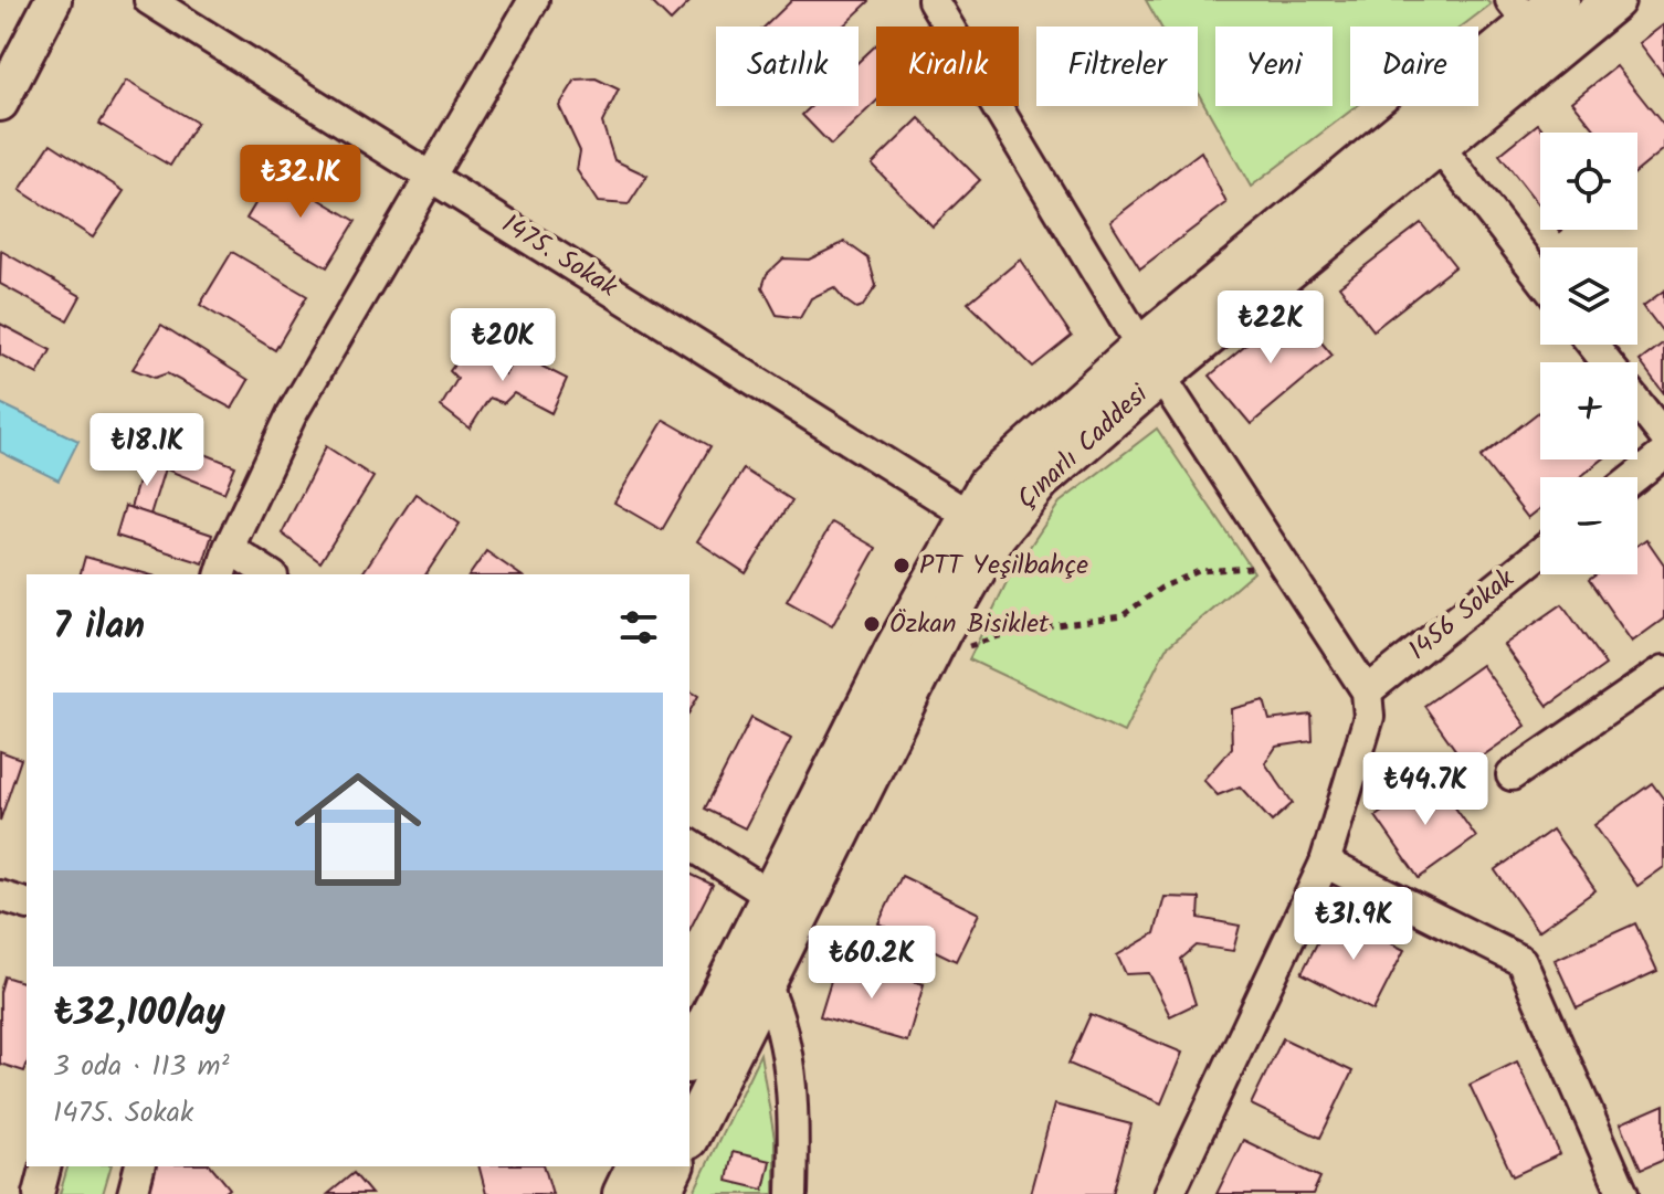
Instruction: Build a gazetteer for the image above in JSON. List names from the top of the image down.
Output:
{
  "streets": {
    "main road": ["Çınarlı Caddesi"],
    "street": ["1475. Sokak", "1456 Sokak"]
  },
  "crossings": [
    ["1475. Sokak", "Çınarlı Caddesi"]
  ],
  "places": ["PTT Yeşilbahçe", "Özkan Bisiklet"],
  "page": {
    "chip": [
      "Satılık",
      "Kiralık",
      "Filtreler",
      "Yeni",
      "Daire"
    ],
    "map_buttons": ["+", "−"],
    "price": [
      "₺32.1K",
      "₺22K",
      "₺20K",
      "₺18.1K",
      "₺44.7K",
      "₺31.9K",
      "₺60.2K"
    ],
    "heading": "7 ilan",
    "list": [
      {
        "name": "₺32,100/ay",
        "note": "3 oda · 113 m² · 1475. Sokak"
      }
    ]
  }
}
